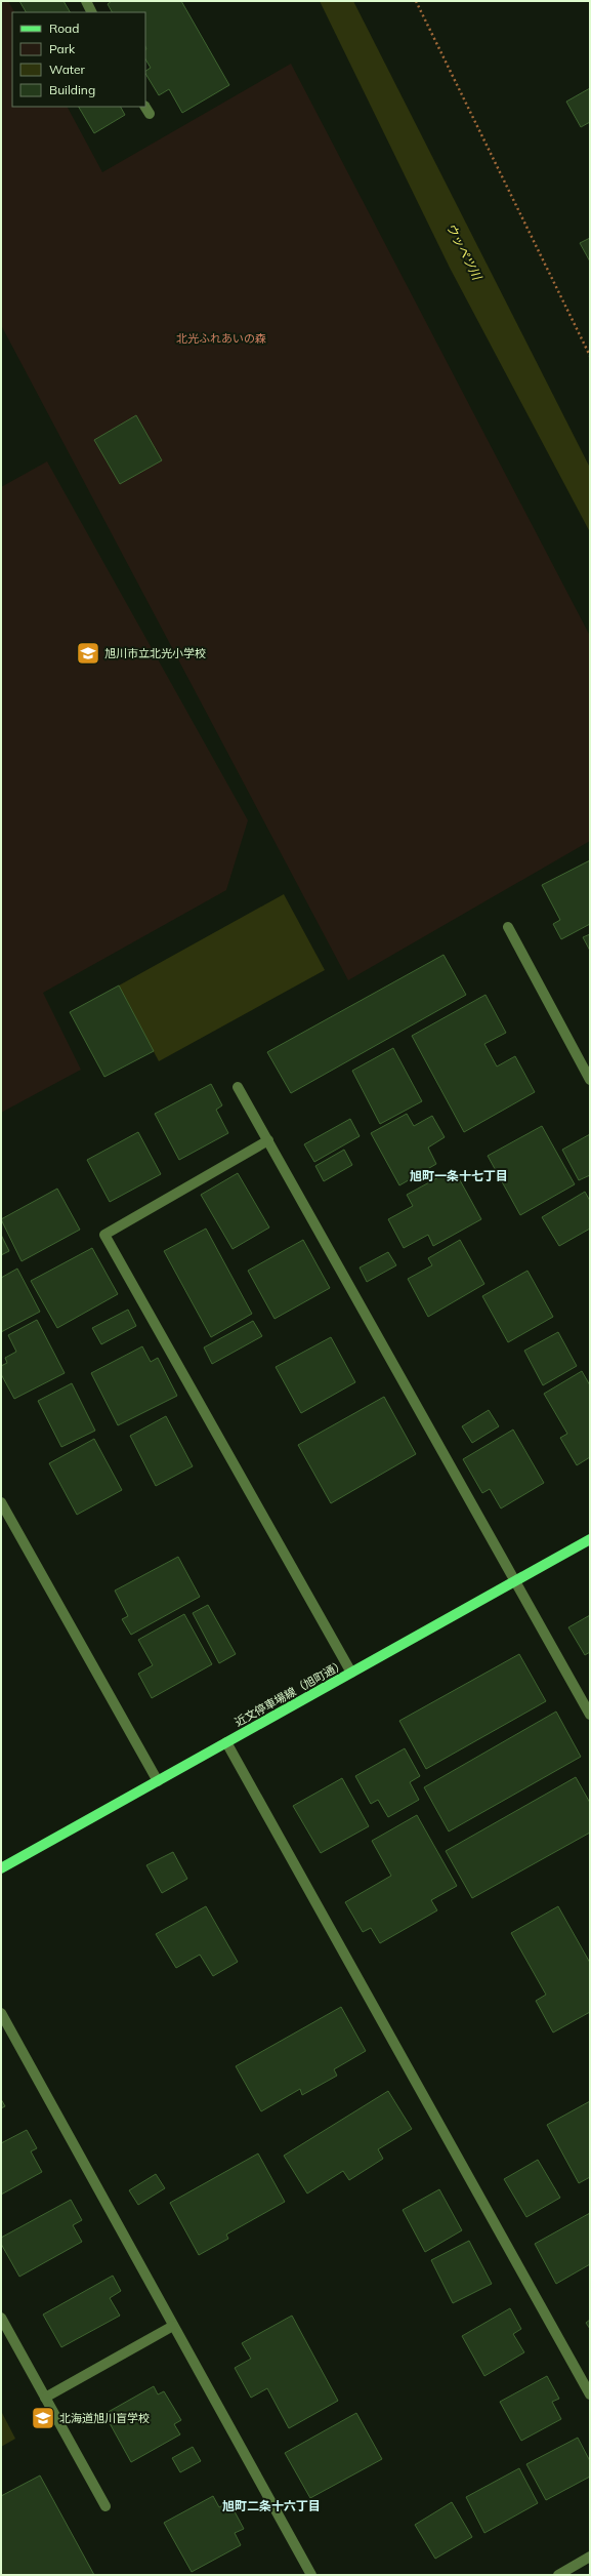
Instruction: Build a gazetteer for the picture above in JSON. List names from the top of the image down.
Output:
{
  "streets": {
    "main road": ["近文停車場線（旭町通）"]
  },
  "districts": ["旭町一条十七丁目", "旭町二条十六丁目"],
  "water": ["ウッペツ川"],
  "parks": ["北光ふれあいの森"],
  "places": {
    "school or university": ["旭川市立北光小学校", "北海道旭川盲学校"]
  },
  "legend": [
    "Road",
    "Park",
    "Water",
    "Building"
  ]
}
